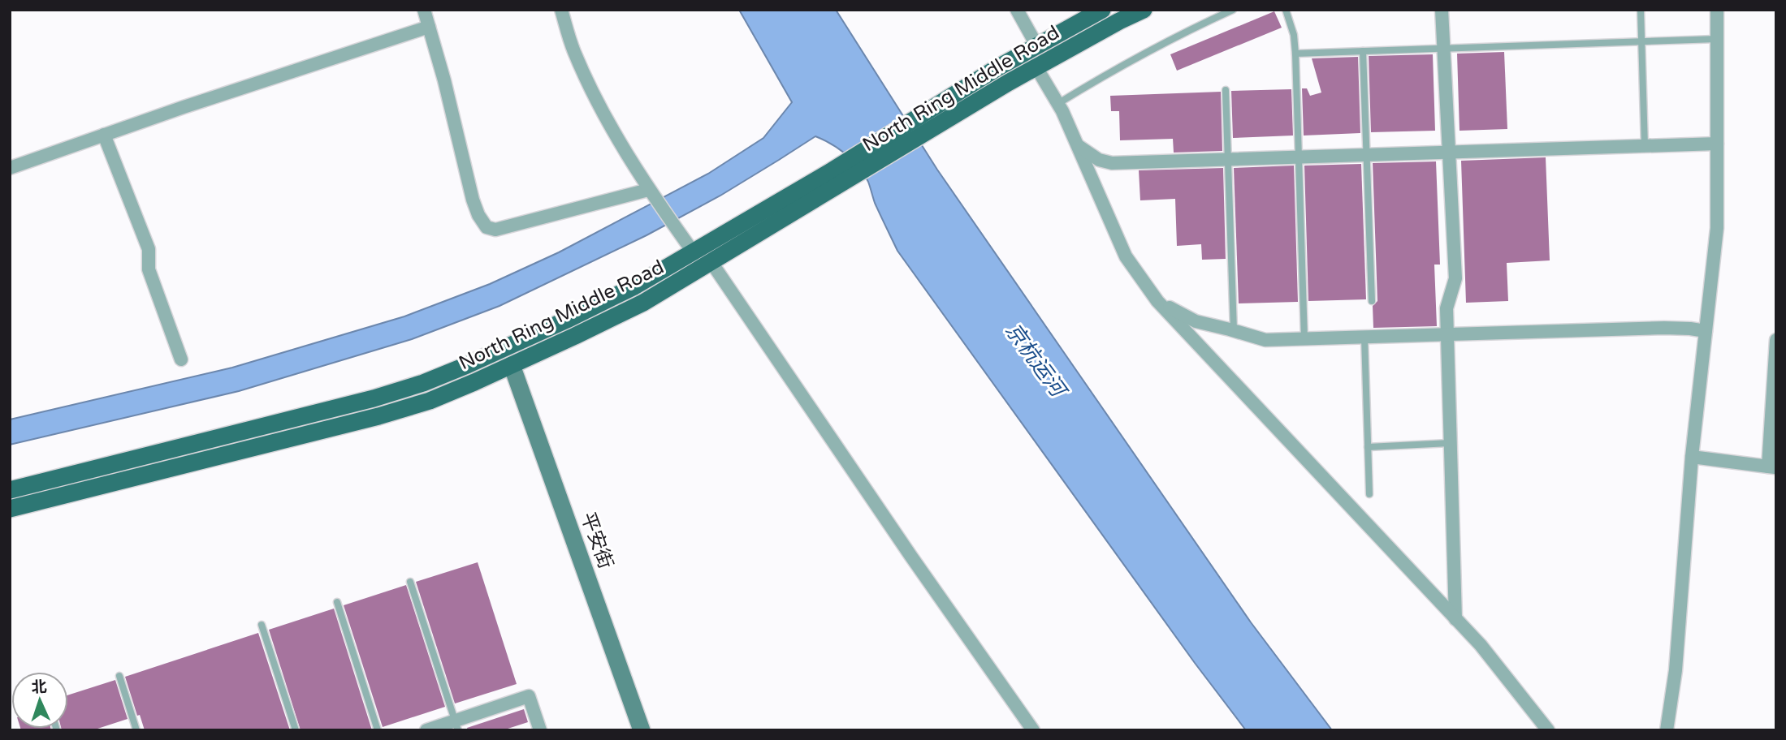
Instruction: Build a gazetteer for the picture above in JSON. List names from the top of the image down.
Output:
{
  "streets": {
    "main road": ["North Ring Middle Road"],
    "street": ["平安街"]
  },
  "crossings": [
    ["North Ring Middle Road", "平安街"]
  ],
  "water": ["京杭运河"],
  "north": "top"
}
